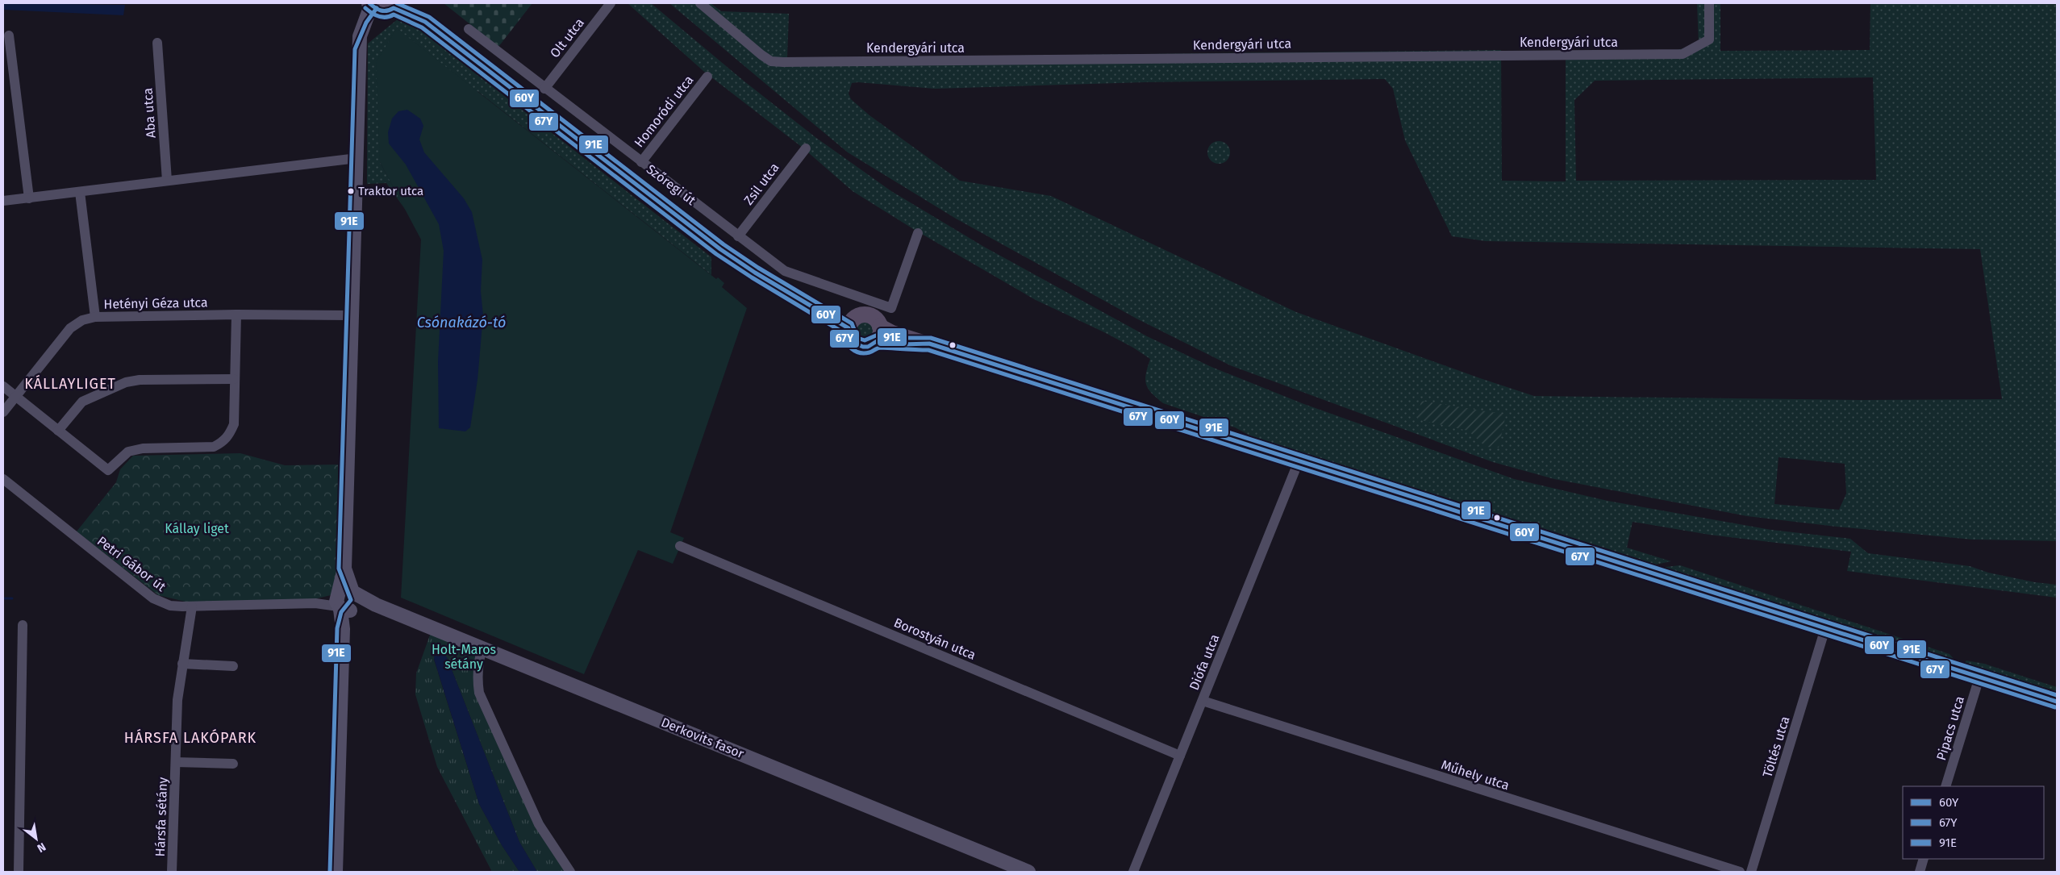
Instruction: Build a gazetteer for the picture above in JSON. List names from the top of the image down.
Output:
{
  "streets": {
    "main road": ["Szőregi út"],
    "street": [
      "Olt utca",
      "Kendergyári utca",
      "Homoródi utca",
      "Aba utca",
      "Zsil utca",
      "Hetényi Géza utca",
      "Petri Gábor út",
      "Borostyán utca",
      "Diófa utca",
      "Pipacs utca",
      "Derkovits fasor",
      "Töltés utca",
      "Műhely utca",
      "Hársfa sétány"
    ]
  },
  "crossings": [
    ["Olt utca", "Szőregi út"],
    ["Homoródi utca", "Szőregi út"],
    ["Zsil utca", "Szőregi út"],
    ["Petri Gábor út", "Derkovits fasor"],
    ["Petri Gábor út", "Hársfa sétány"],
    ["Borostyán utca", "Diófa utca"],
    ["Diófa utca", "Műhely utca"]
  ],
  "districts": ["KÁLLAYLIGET", "HÁRSFA LAKÓPARK"],
  "water": ["Csónakázó-tó"],
  "parks": ["Kállay liget", "Holt-Maros sétány"],
  "places": ["Traktor utca"],
  "lines": ["transit line 60Y", "transit line 91E", "transit line 67Y"],
  "legend": ["60Y", "67Y", "91E"],
  "north": "bottom right"
}
